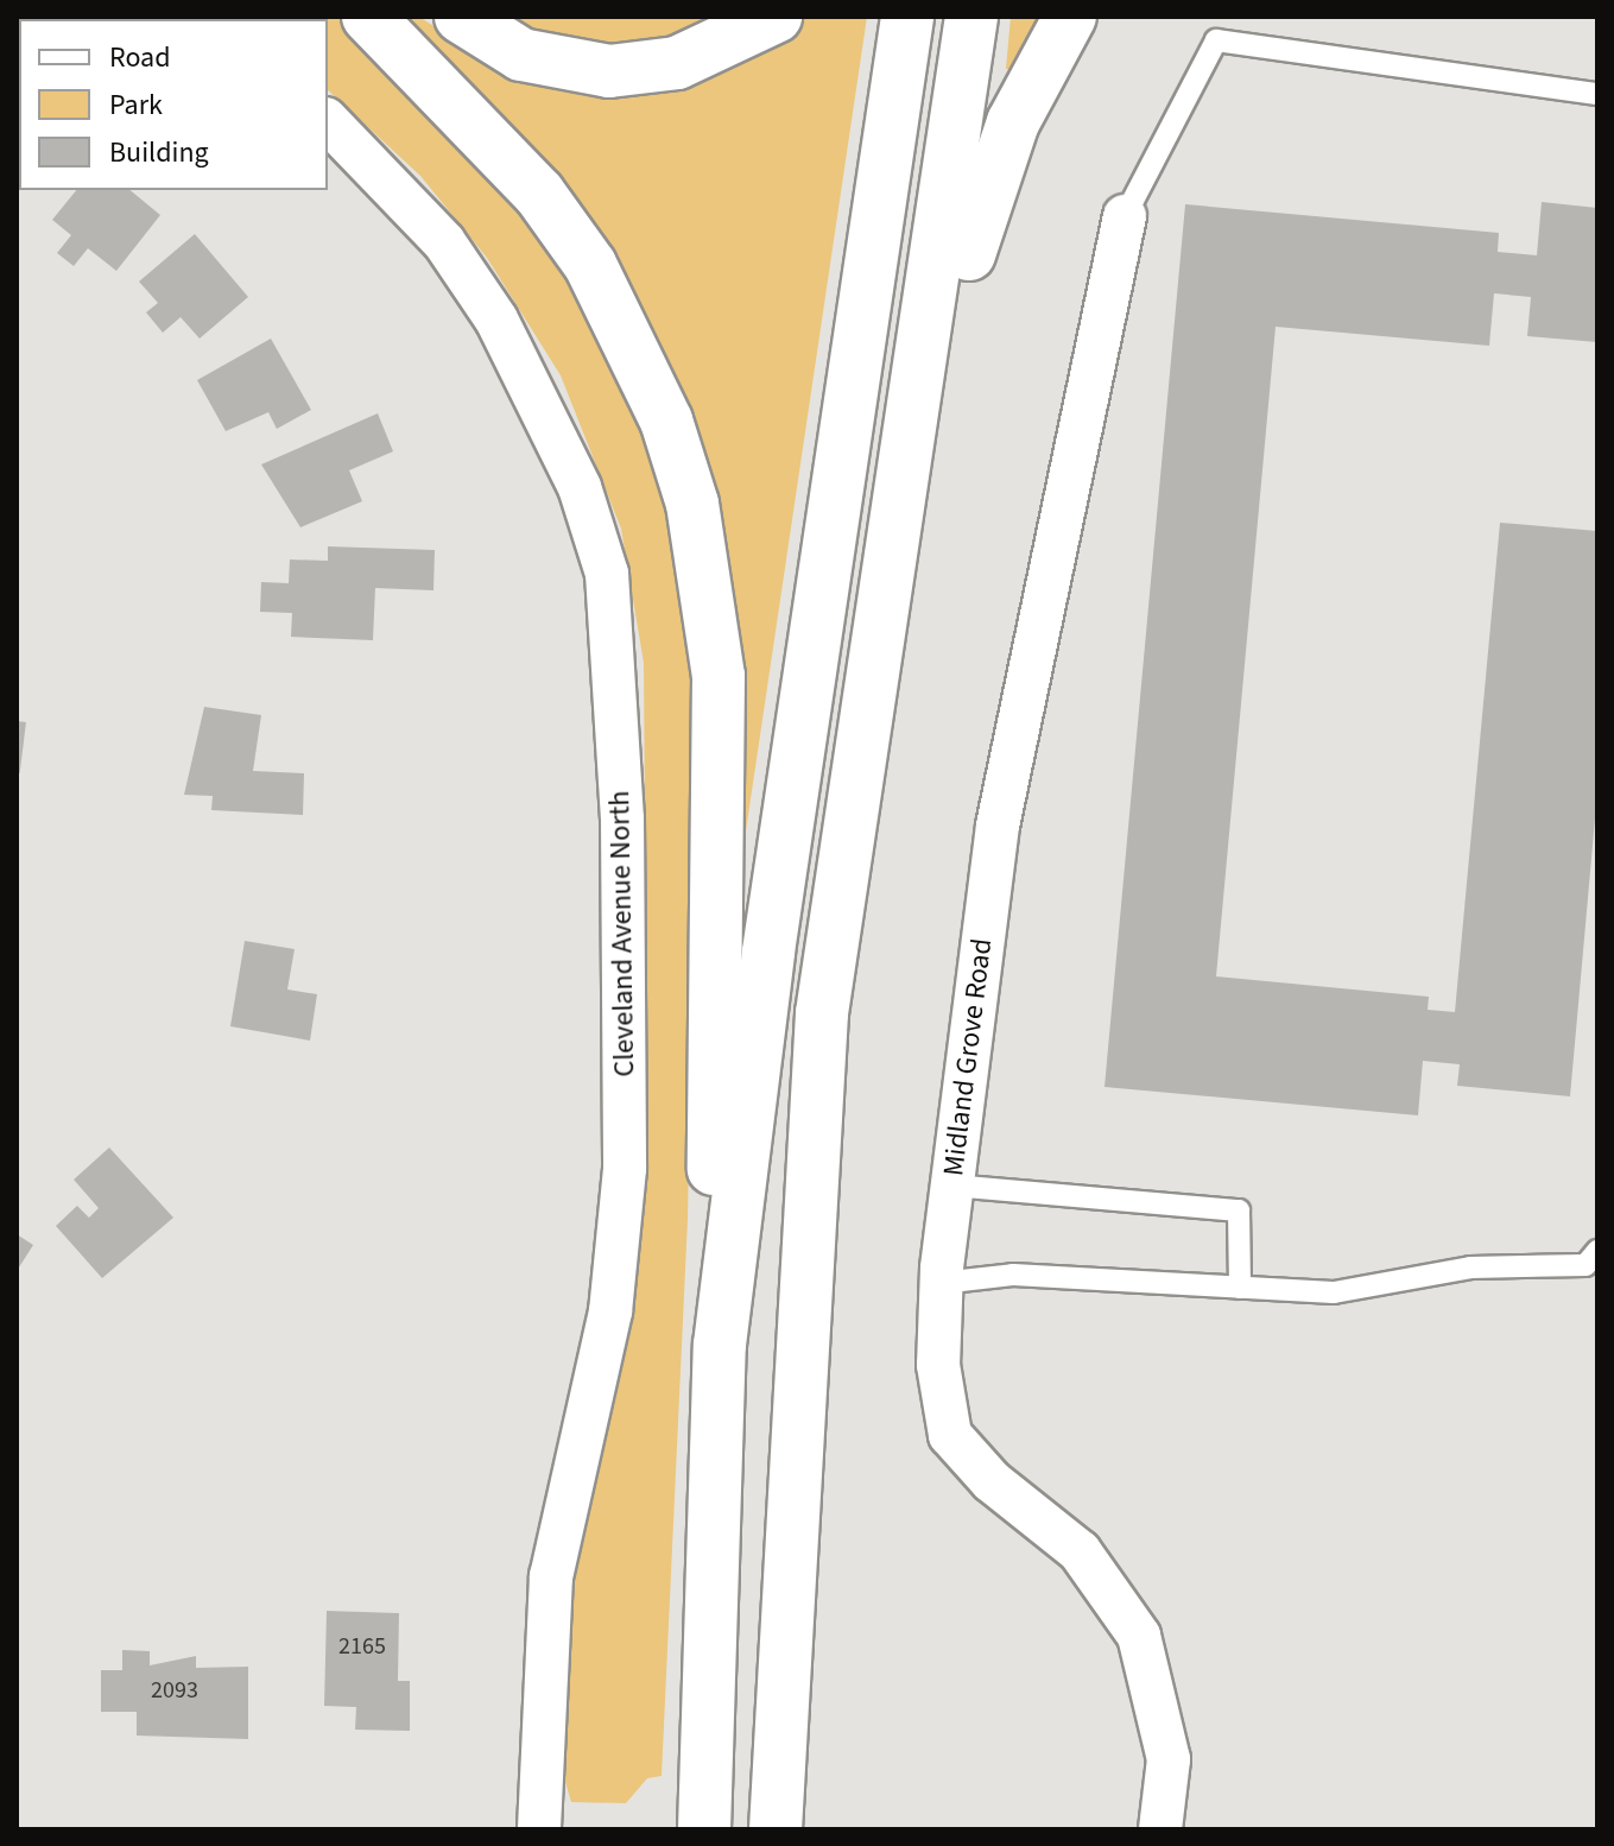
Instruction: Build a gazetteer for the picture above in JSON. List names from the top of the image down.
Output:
{
  "streets": {
    "street": ["Cleveland Avenue North", "Midland Grove Road"]
  },
  "house_numbers": ["2165", "2093"],
  "legend": ["Road", "Park", "Building"]
}
